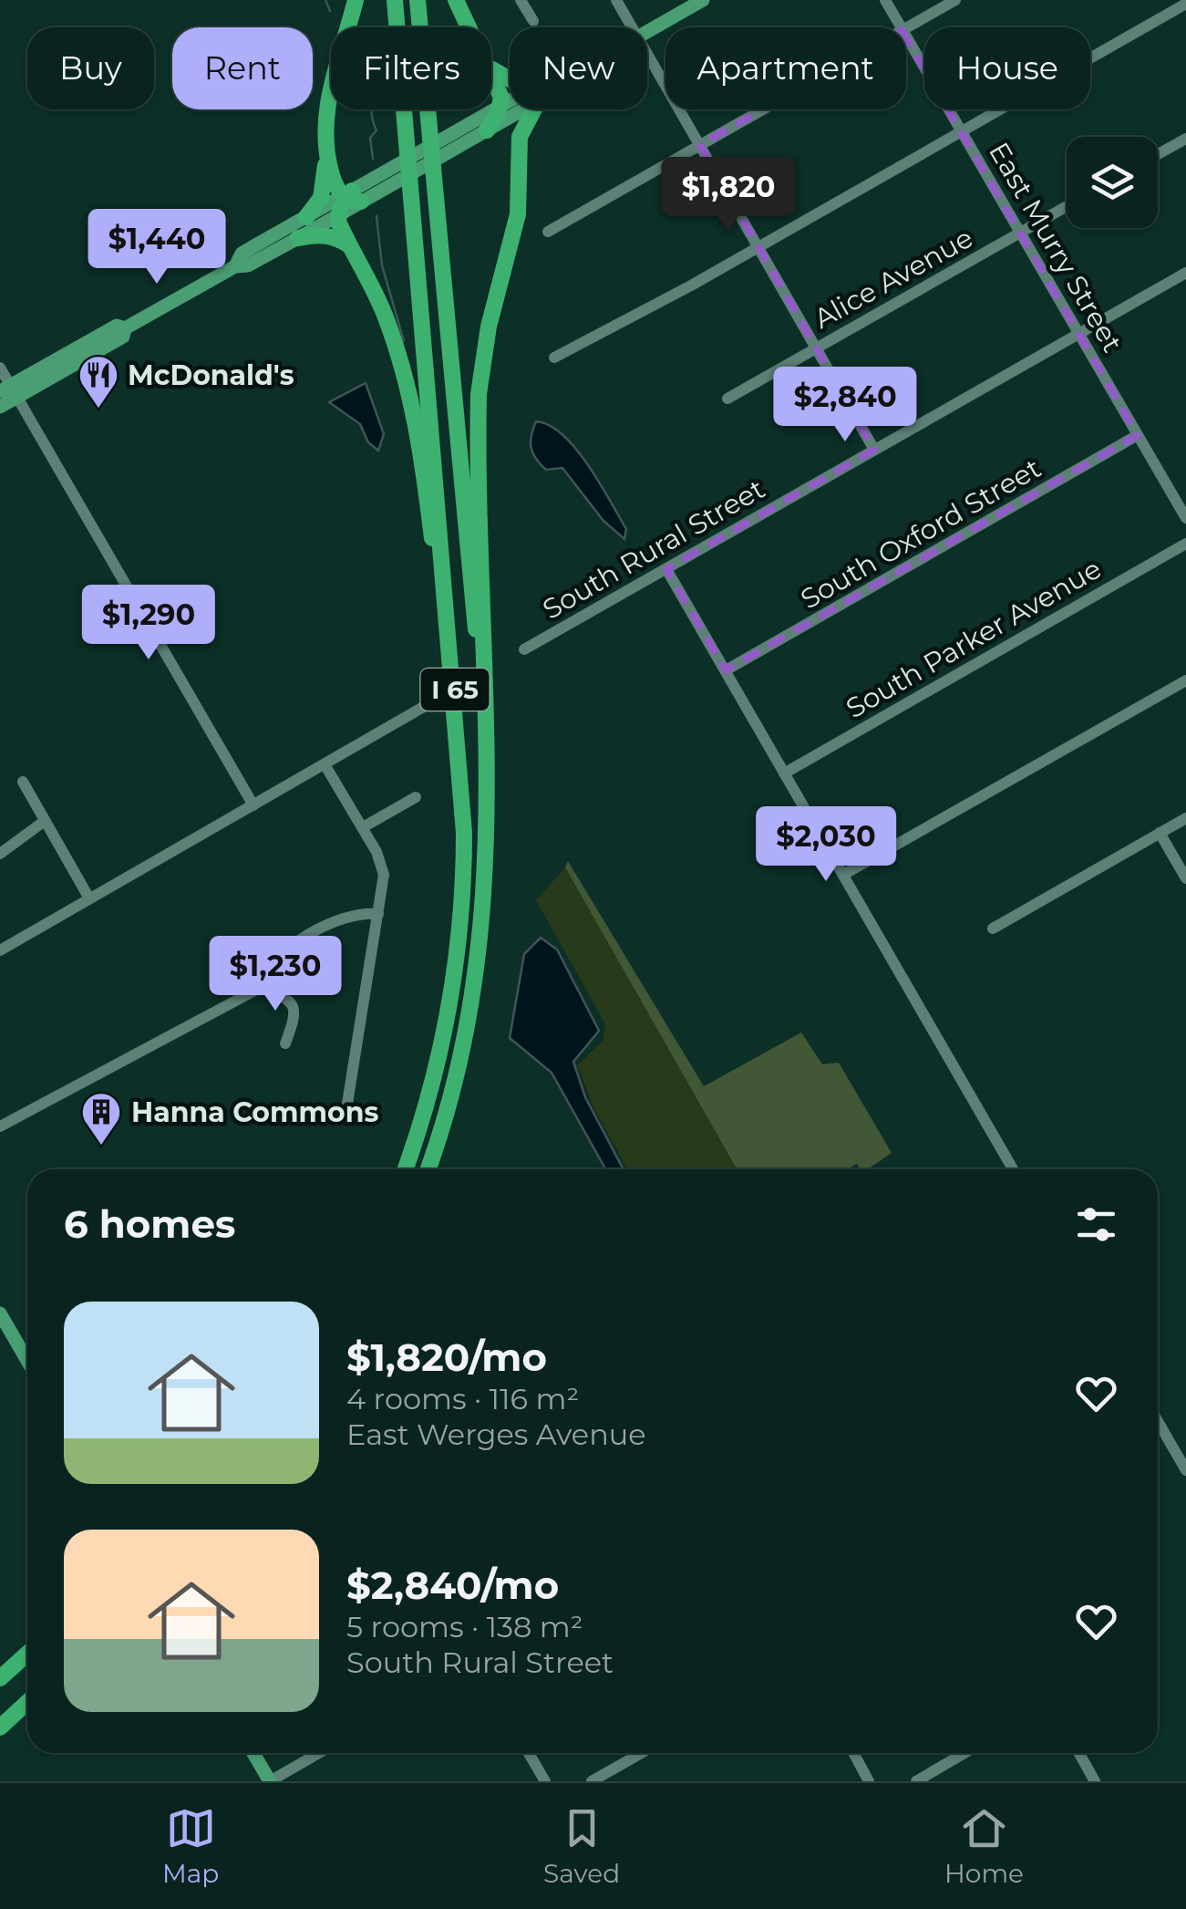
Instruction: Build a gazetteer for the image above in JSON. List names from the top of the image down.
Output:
{
  "streets": {
    "highway": ["I 65"],
    "street": [
      "East Murry Street",
      "Alice Avenue",
      "South Oxford Street",
      "South Rural Street",
      "South Parker Avenue"
    ]
  },
  "crossings": [
    ["East Murry Street", "Alice Avenue"],
    ["East Murry Street", "South Oxford Street"],
    ["East Murry Street", "South Rural Street"]
  ],
  "places": {
    "restaurant": ["McDonald's"],
    "building": ["Hanna Commons"]
  },
  "page": {
    "chip": [
      "Buy",
      "Rent",
      "Filters",
      "New",
      "Apartment",
      "House"
    ],
    "price": [
      "$1,820",
      "$1,440",
      "$2,840",
      "$1,290",
      "$2,030",
      "$1,230"
    ],
    "heading": "6 homes",
    "list": [
      {
        "name": "$1,820/mo",
        "note": "4 rooms · 116 m² · East Werges Avenue"
      },
      {
        "name": "$2,840/mo",
        "note": "5 rooms · 138 m² · South Rural Street"
      }
    ],
    "tabs": ["Map", "Saved", "Home"]
  }
}
